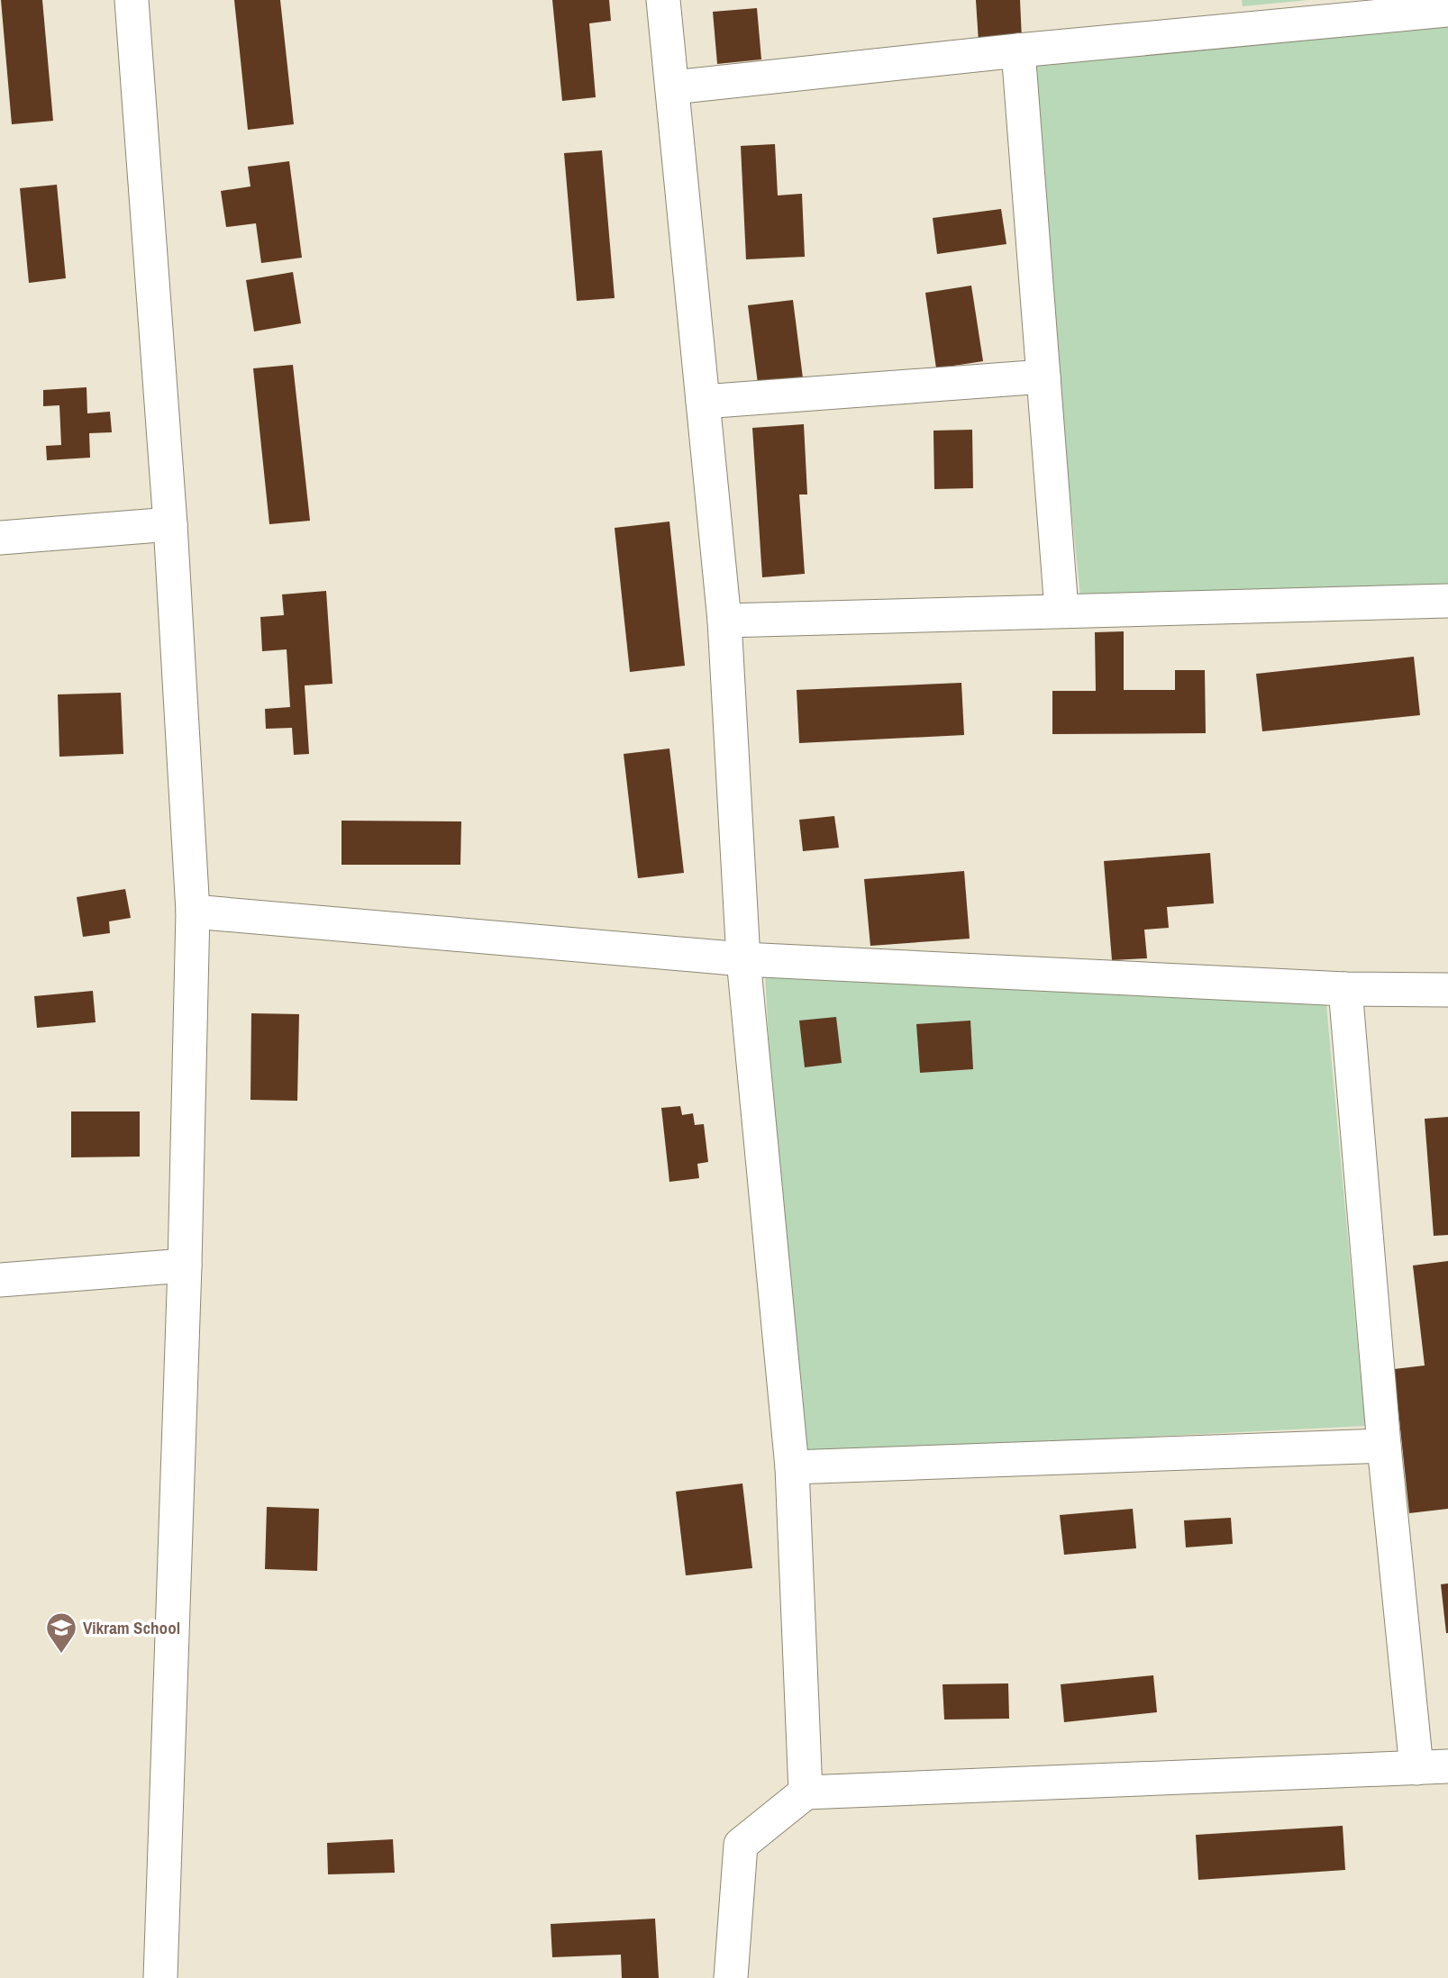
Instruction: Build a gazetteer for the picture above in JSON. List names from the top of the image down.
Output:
{
  "places": {
    "school or university": ["Vikram School"]
  }
}
